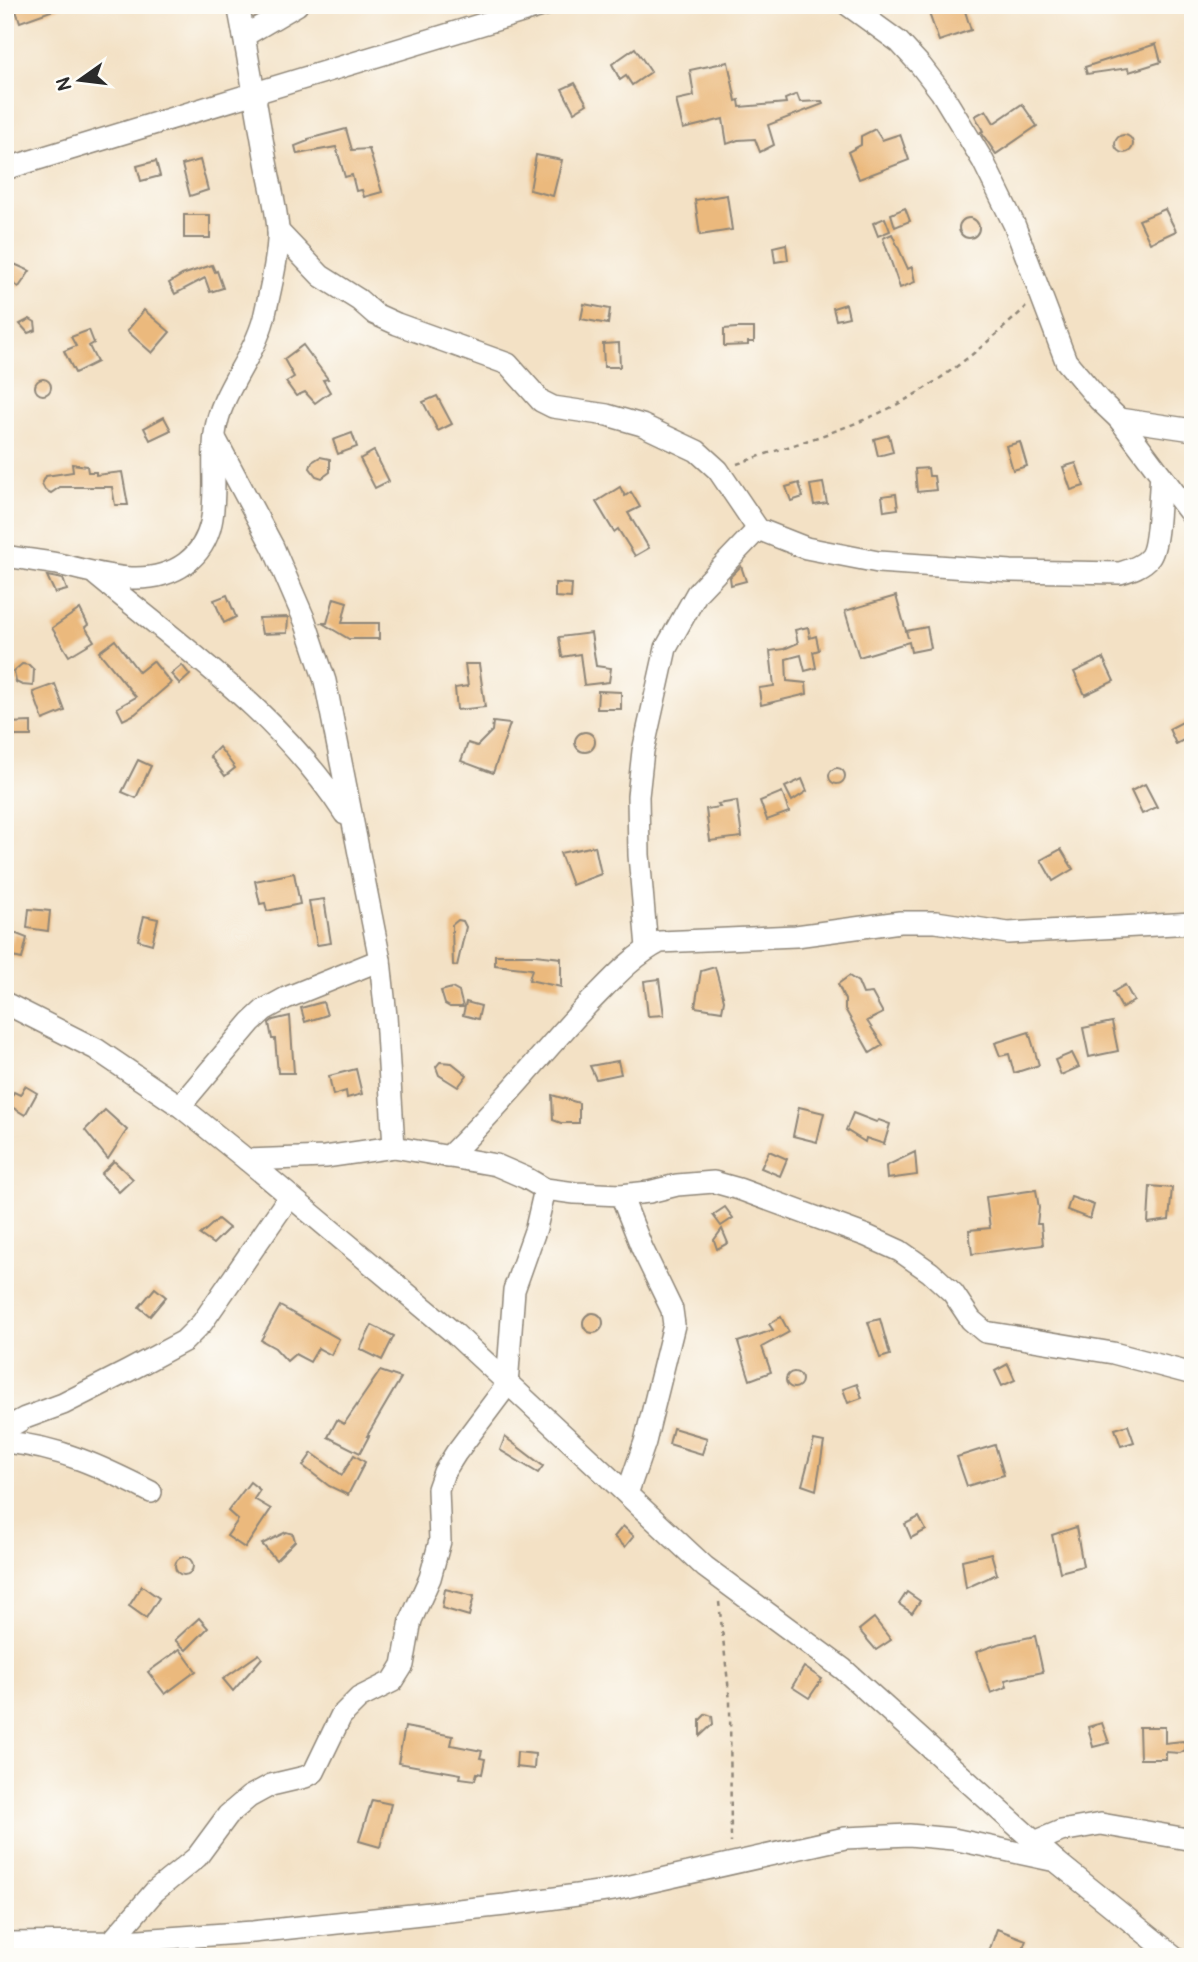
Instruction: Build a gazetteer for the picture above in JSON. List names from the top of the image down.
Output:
{
  "north": "left"
}
